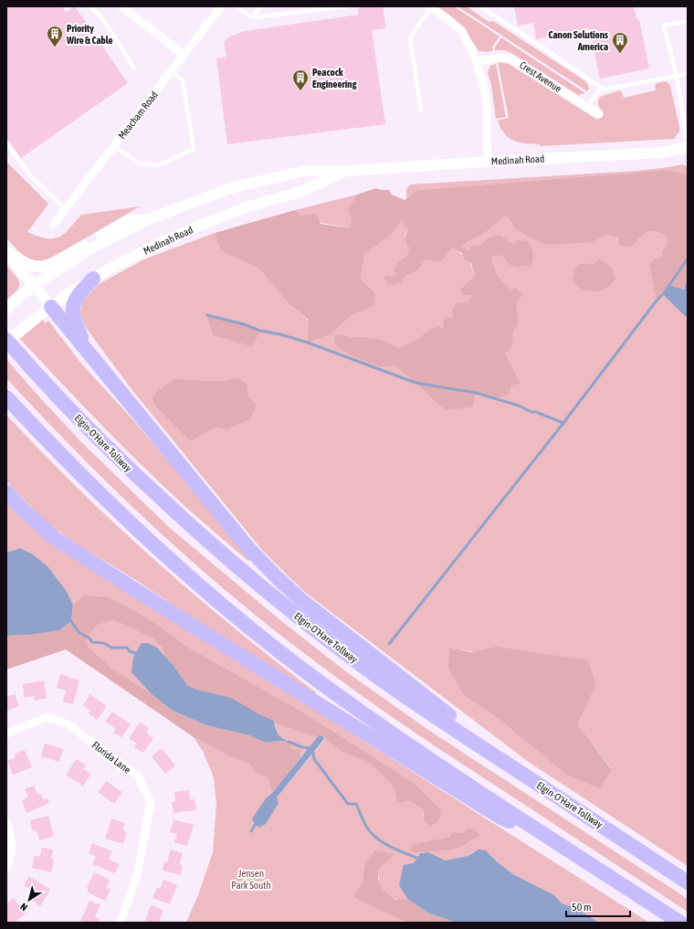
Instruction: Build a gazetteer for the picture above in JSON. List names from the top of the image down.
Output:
{
  "streets": {
    "highway": ["Elgin-O'Hare Tollway"],
    "main road": ["Medinah Road"],
    "street": ["Crest Avenue", "Meacham Road", "Florida Lane"]
  },
  "crossings": [
    ["Medinah Road", "Elgin-O'Hare Tollway"]
  ],
  "parks": ["Jensen Park South"],
  "places": {
    "building": ["Priority Wire & Cable", "Canon Solutions America", "Peacock Engineering"]
  },
  "scale_bar": "50 m",
  "north": "bottom left"
}
